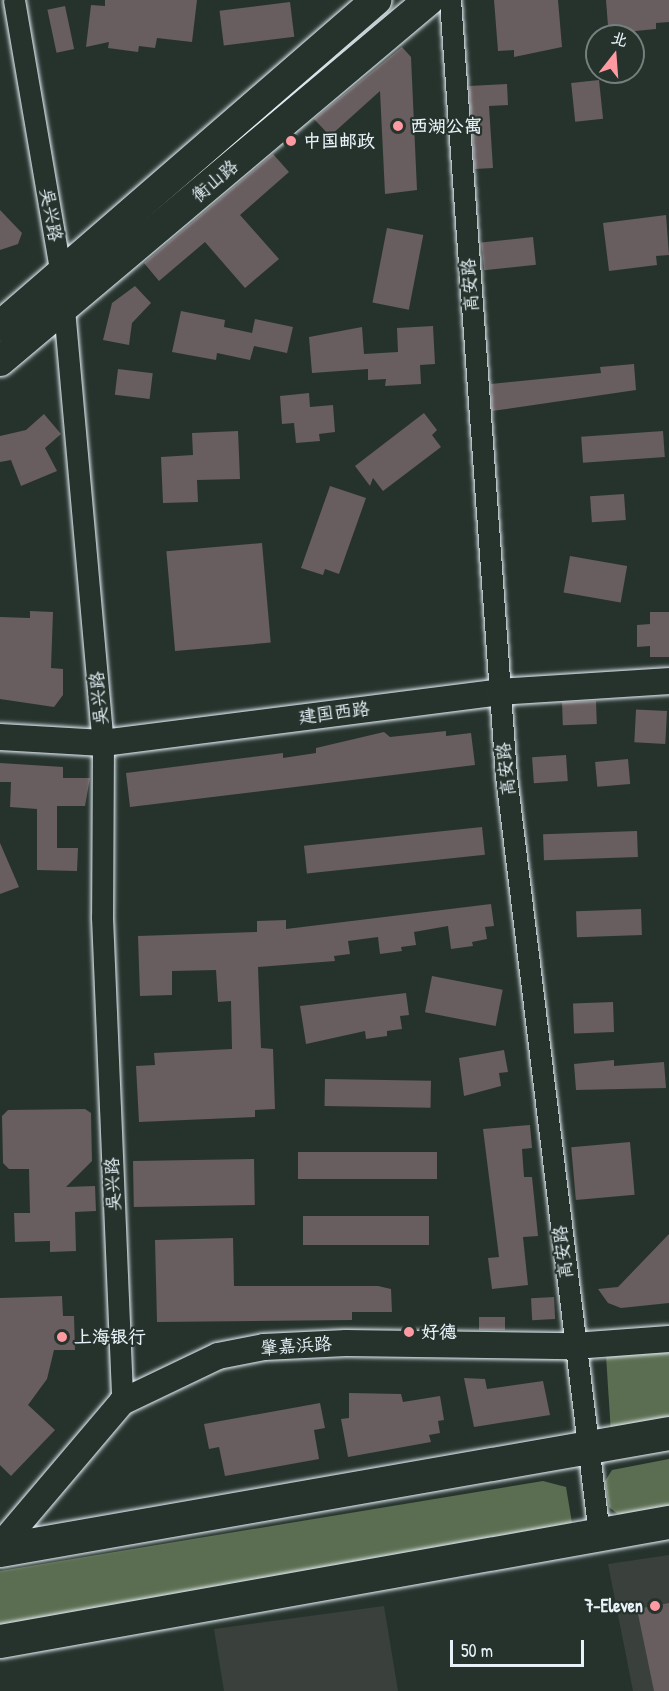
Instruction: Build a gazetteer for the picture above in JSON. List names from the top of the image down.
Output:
{
  "streets": {
    "main road": ["衡山路", "肇嘉浜路"],
    "street": ["吴兴路", "高安路", "建国西路"]
  },
  "crossings": [
    ["衡山路", "吴兴路"],
    ["吴兴路", "建国西路"],
    ["吴兴路", "肇嘉浜路"],
    ["高安路", "建国西路"],
    ["高安路", "肇嘉浜路"]
  ],
  "places": [
    "西湖公寓",
    "中国邮政",
    "好德",
    "上海银行",
    "7-Eleven"
  ],
  "scale_bar": "50 m",
  "north": "top"
}
